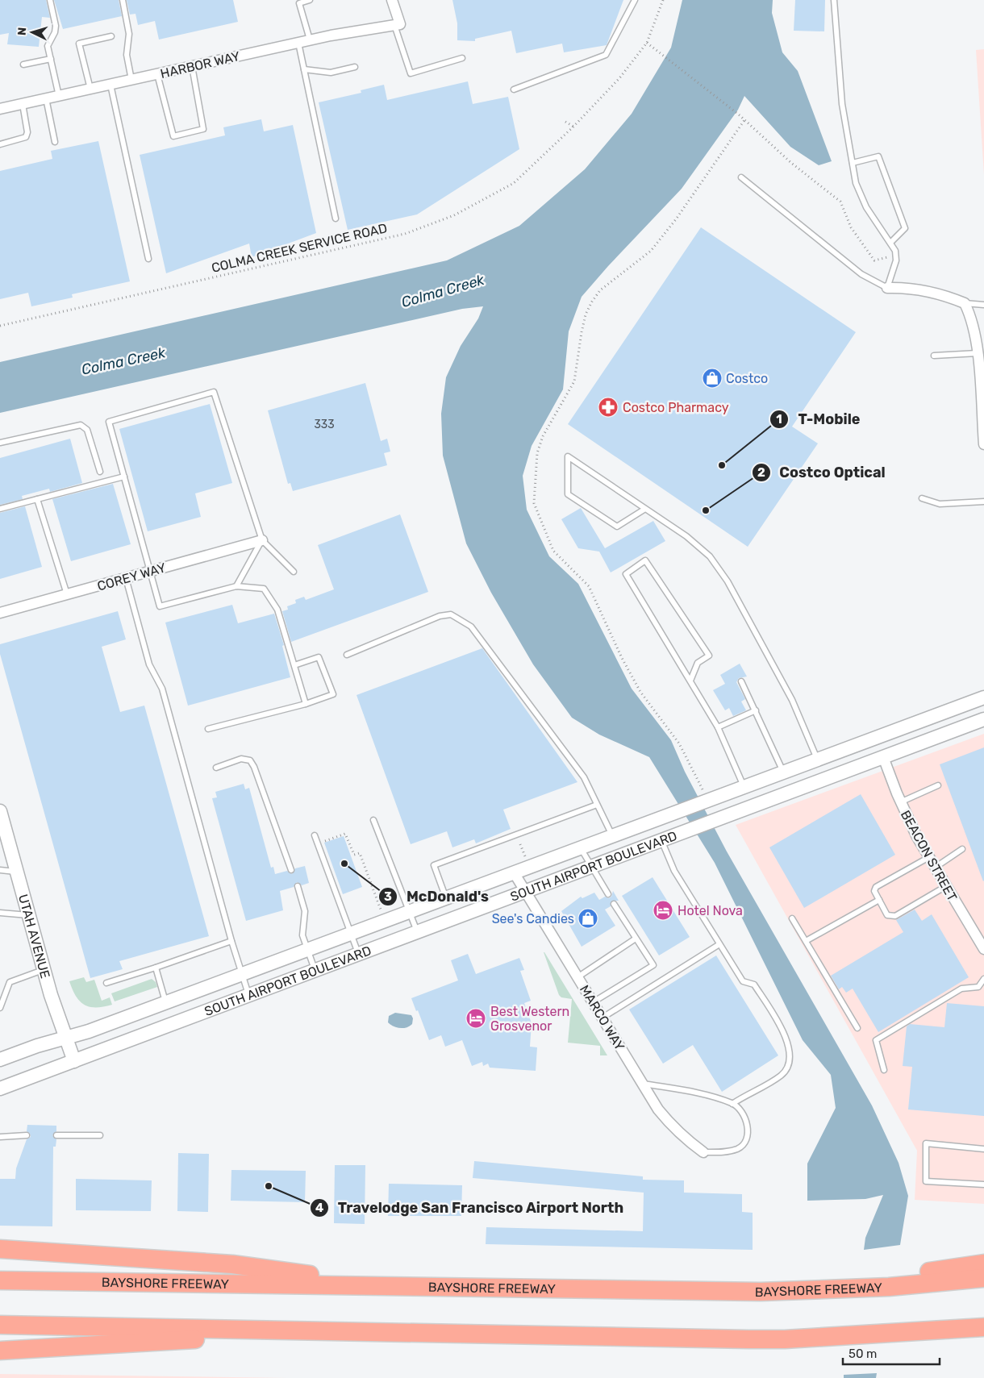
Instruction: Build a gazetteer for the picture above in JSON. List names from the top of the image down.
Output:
{
  "streets": {
    "highway": ["BAYSHORE FREEWAY"],
    "street": [
      "HARBOR WAY",
      "COREY WAY",
      "BEACON STREET",
      "SOUTH AIRPORT BOULEVARD",
      "UTAH AVENUE",
      "MARCO WAY"
    ],
    "path": ["COLMA CREEK SERVICE ROAD"]
  },
  "crossings": [
    ["BEACON STREET", "SOUTH AIRPORT BOULEVARD"],
    ["SOUTH AIRPORT BOULEVARD", "UTAH AVENUE"],
    ["SOUTH AIRPORT BOULEVARD", "MARCO WAY"]
  ],
  "water": ["Colma Creek"],
  "places": {
    "shop": ["Costco", "See's Candies"],
    "pharmacy": ["Costco Pharmacy"],
    "other": [
      "T-Mobile",
      "Costco Optical",
      "McDonald's",
      "Travelodge San Francisco Airport North"
    ],
    "hotel": ["Hotel Nova", "Best Western Grosvenor"]
  },
  "house_numbers": ["333"],
  "scale_bar": "50 m",
  "north": "left"
}
